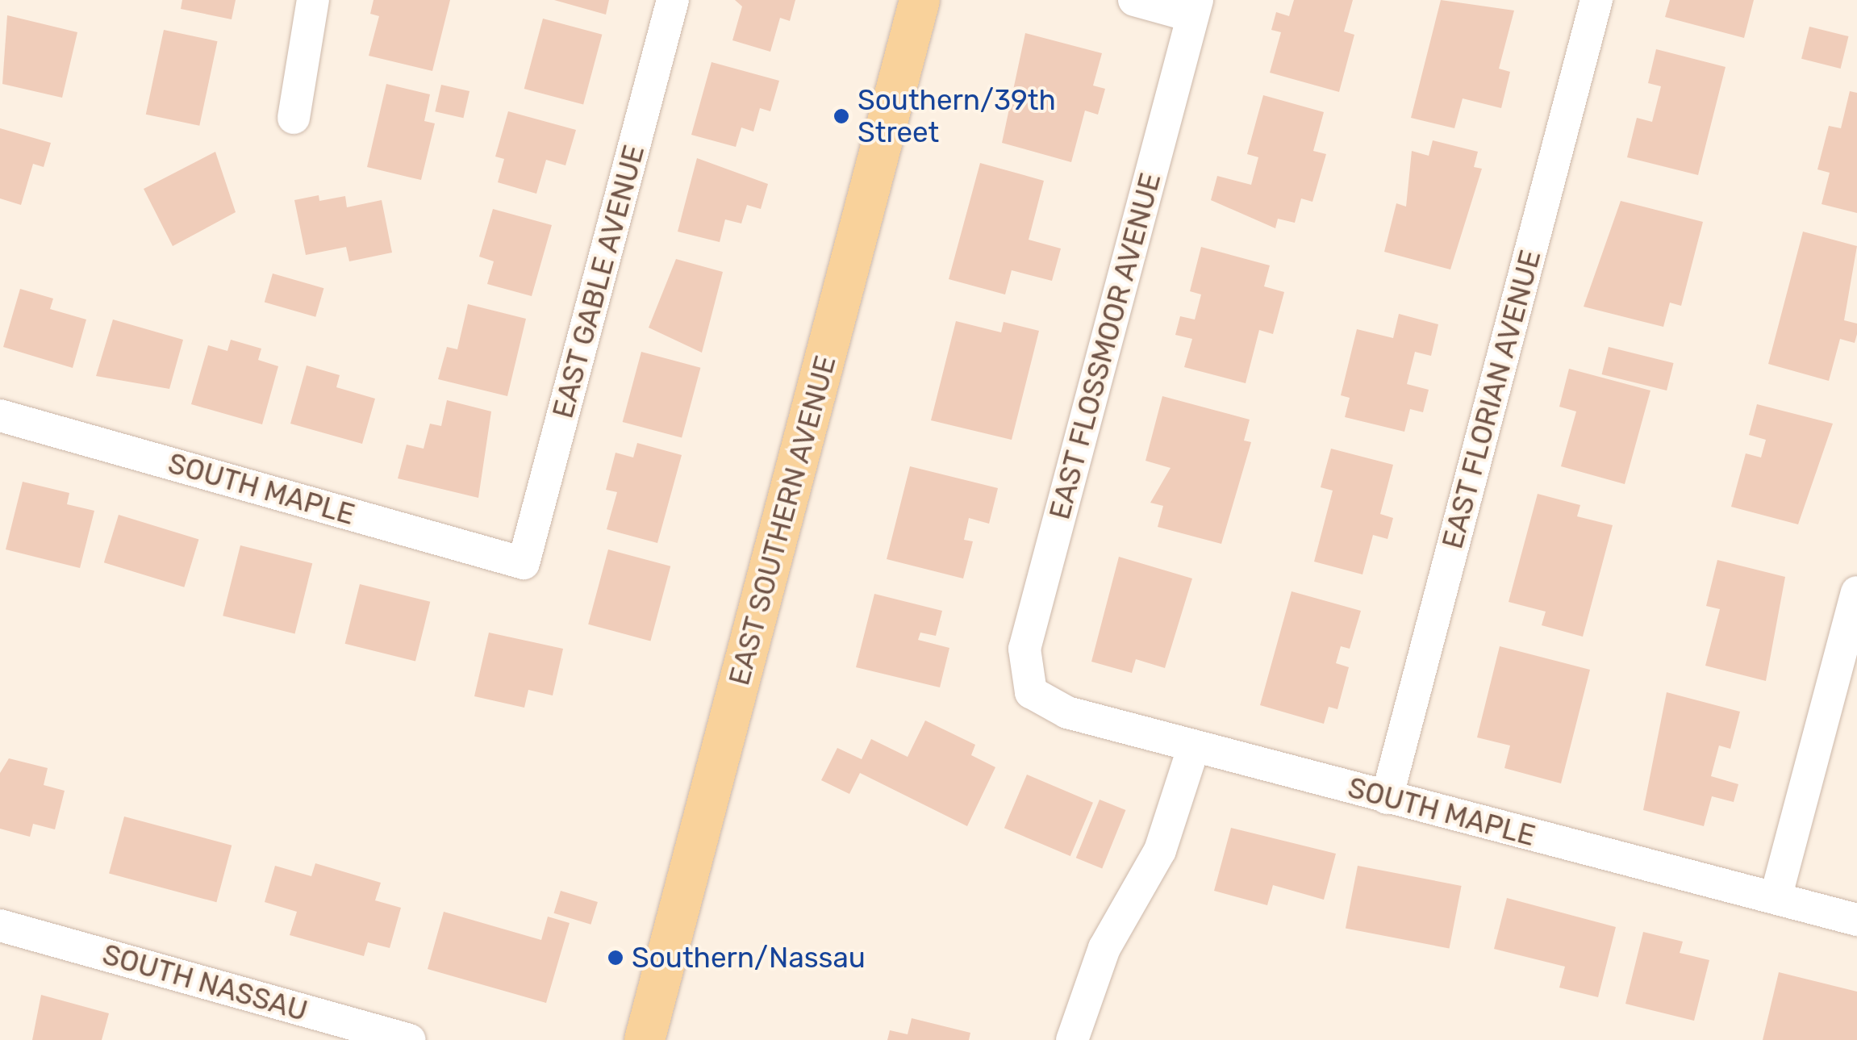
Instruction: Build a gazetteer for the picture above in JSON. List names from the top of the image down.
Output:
{
  "streets": {
    "main road": ["EAST SOUTHERN AVENUE"],
    "street": [
      "EAST GABLE AVENUE",
      "EAST FLOSSMOOR AVENUE",
      "EAST FLORIAN AVENUE",
      "SOUTH MAPLE",
      "SOUTH NASSAU"
    ]
  },
  "crossings": [
    ["EAST GABLE AVENUE", "SOUTH MAPLE"],
    ["EAST FLOSSMOOR AVENUE", "SOUTH MAPLE"],
    ["EAST FLORIAN AVENUE", "SOUTH MAPLE"]
  ],
  "places": ["Southern/39th Street", "Southern/Nassau"]
}
